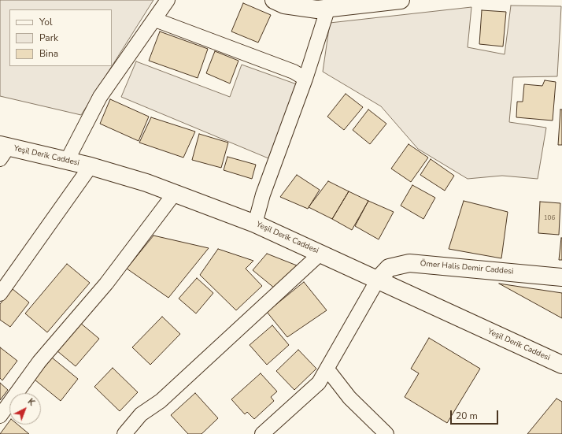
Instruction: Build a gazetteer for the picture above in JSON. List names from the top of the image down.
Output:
{
  "streets": {
    "main road": ["Yeşil Derik Caddesi", "Ömer Halis Demir Caddesi"]
  },
  "crossings": [
    ["Yeşil Derik Caddesi", "Ömer Halis Demir Caddesi"]
  ],
  "house_numbers": ["106"],
  "legend": ["Yol", "Park", "Bina"],
  "scale_bar": "20 m",
  "north": "top right"
}
